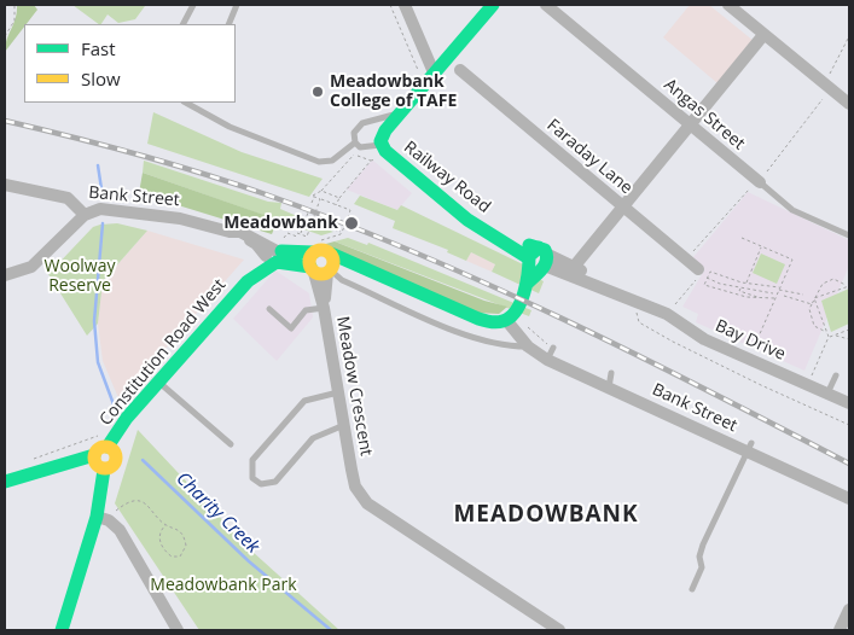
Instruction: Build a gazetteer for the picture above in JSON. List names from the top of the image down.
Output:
{
  "streets": {
    "main road": ["Railway Road", "Constitution Road West"],
    "street": [
      "Angas Street",
      "Faraday Lane",
      "Bank Street",
      "Bay Drive",
      "Meadow Crescent"
    ]
  },
  "crossings": [
    ["Railway Road", "Bay Drive"],
    ["Bank Street", "Constitution Road West"]
  ],
  "districts": ["MEADOWBANK"],
  "water": ["Charity Creek"],
  "parks": ["Woolway Reserve", "Meadowbank Park"],
  "places": ["Meadowbank College of TAFE", "Meadowbank"],
  "legend": ["Fast", "Slow"]
}
